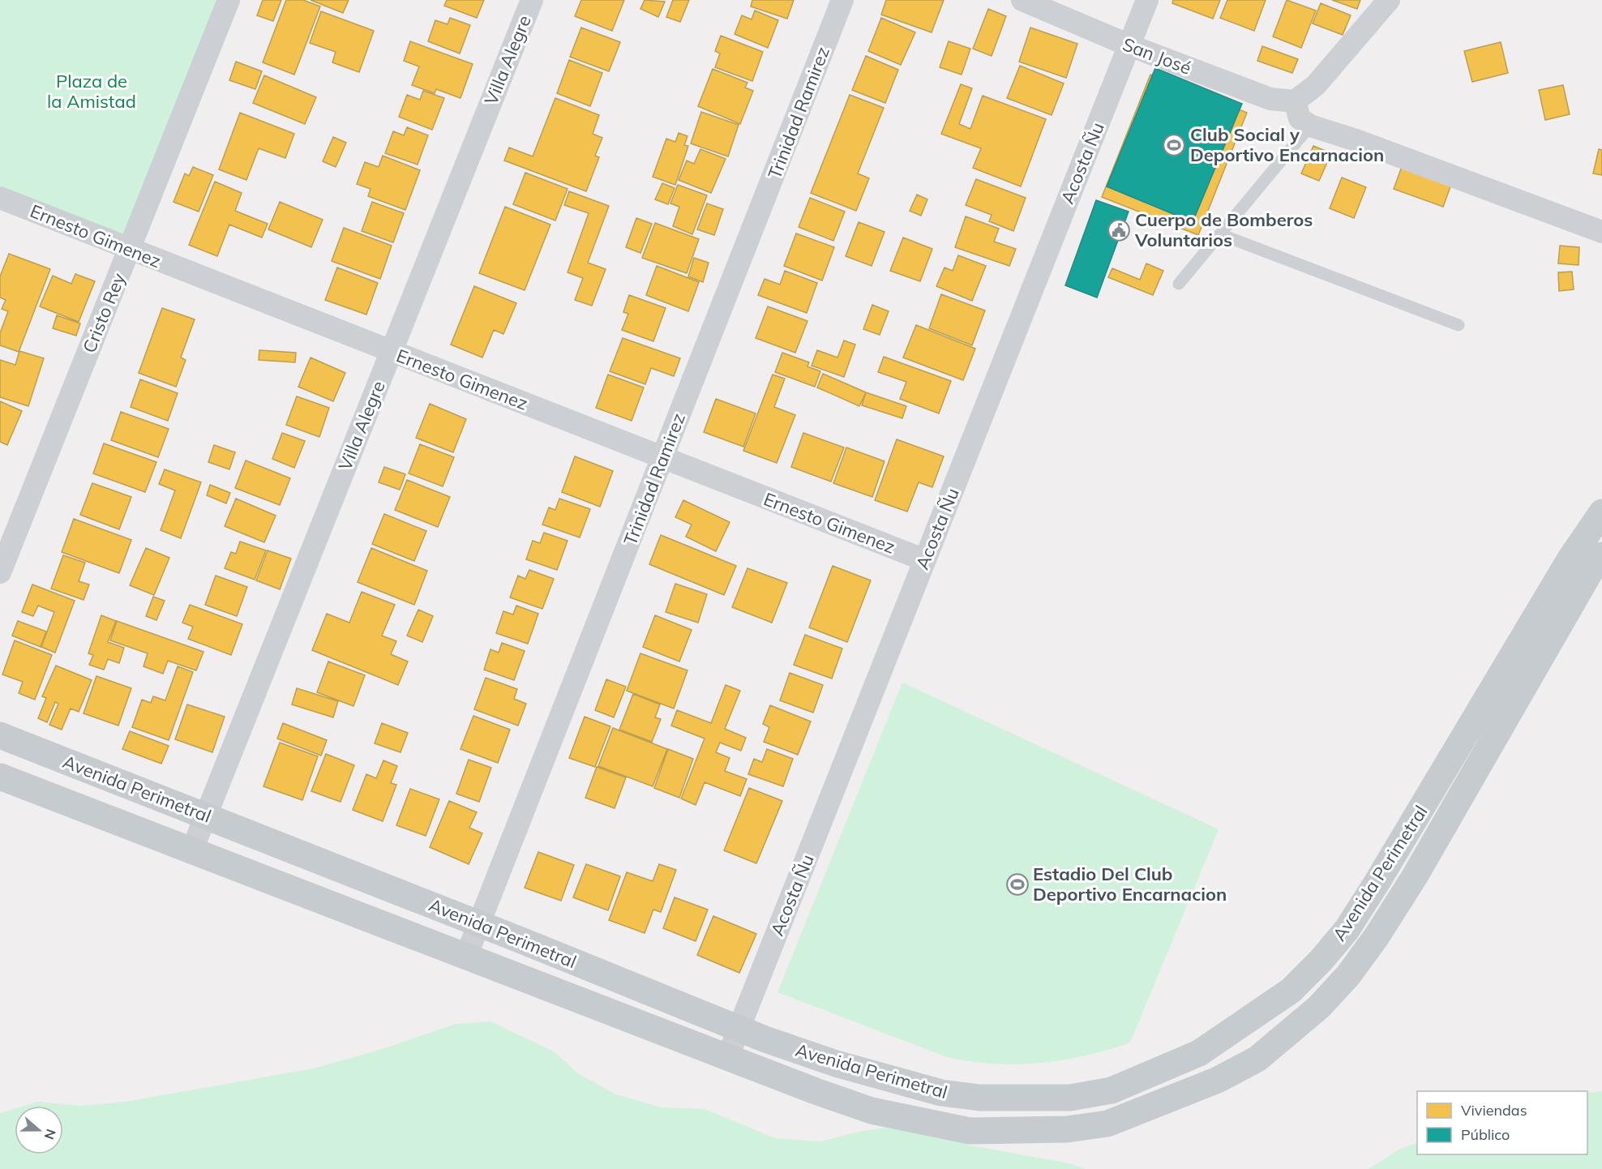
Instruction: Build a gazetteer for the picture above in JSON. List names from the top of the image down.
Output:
{
  "streets": {
    "main road": ["Avenida Perimetral"],
    "street": [
      "San José",
      "Villa Alegre",
      "Trinidad Ramirez",
      "Acosta Ñu",
      "Ernesto Gimenez",
      "Cristo Rey"
    ]
  },
  "crossings": [
    ["San José", "Acosta Ñu"],
    ["Villa Alegre", "Ernesto Gimenez"],
    ["Villa Alegre", "Avenida Perimetral"],
    ["Trinidad Ramirez", "Ernesto Gimenez"],
    ["Trinidad Ramirez", "Avenida Perimetral"],
    ["Acosta Ñu", "Ernesto Gimenez"],
    ["Acosta Ñu", "Avenida Perimetral"],
    ["Ernesto Gimenez", "Cristo Rey"]
  ],
  "parks": ["Plaza de la Amistad"],
  "places": {
    "sports": ["Club Social y Deportivo Encarnacion", "Estadio Del Club Deportivo Encarnacion"],
    "public building": ["Cuerpo de Bomberos Voluntarios"]
  },
  "legend": ["Viviendas", "Público"],
  "north": "right"
}
